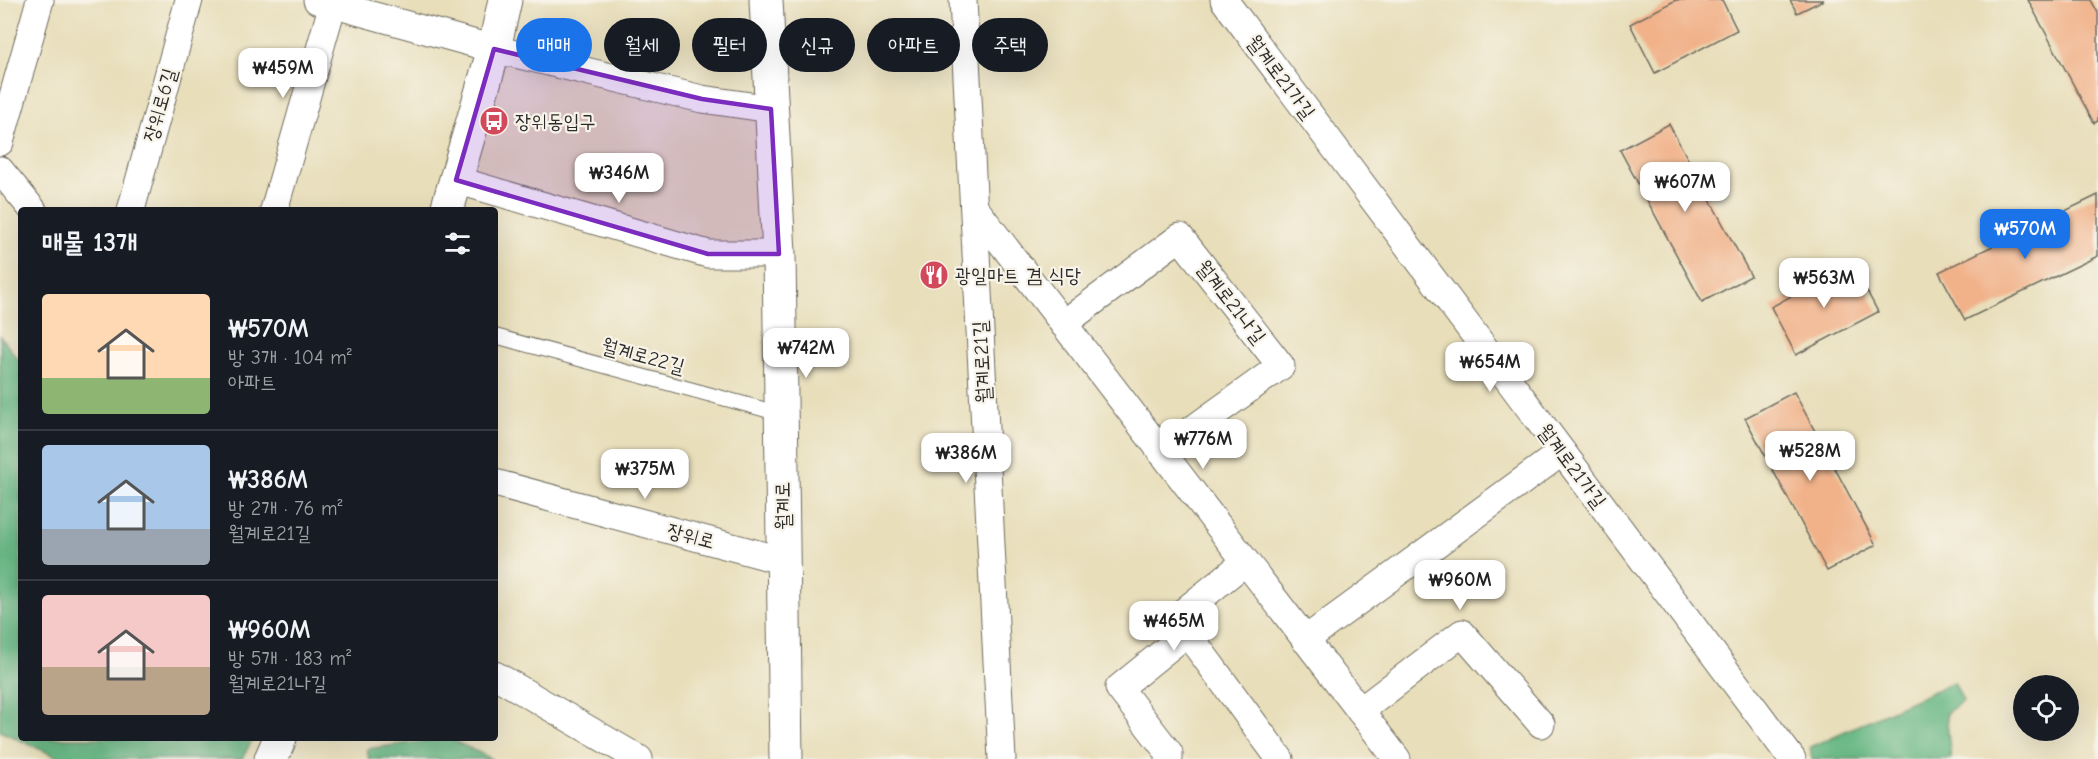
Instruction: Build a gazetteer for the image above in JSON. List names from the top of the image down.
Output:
{
  "streets": {
    "main road": ["월계로"],
    "street": [
      "월계로21가길",
      "장위로6길",
      "월계로21나길",
      "월계로21길",
      "장위로"
    ],
    "lane": ["월계로22길"]
  },
  "crossings": [
    ["월계로22길", "월계로"],
    ["월계로", "장위로"]
  ],
  "places": {
    "bus stop": ["장위동입구"],
    "restaurant": ["광일마트 겸 식당"]
  },
  "page": {
    "chip": [
      "매매",
      "월세",
      "필터",
      "신규",
      "아파트",
      "주택"
    ],
    "price": [
      "₩459M",
      "₩346M",
      "₩607M",
      "₩570M",
      "₩563M",
      "₩742M",
      "₩654M",
      "₩776M",
      "₩528M",
      "₩386M",
      "₩375M",
      "₩960M",
      "₩465M"
    ],
    "heading": "매물 13개",
    "list": [
      {
        "name": "₩570M",
        "note": "방 3개 · 104 m² · 아파트"
      },
      {
        "name": "₩386M",
        "note": "방 2개 · 76 m² · 월계로21길"
      },
      {
        "name": "₩960M",
        "note": "방 5개 · 183 m² · 월계로21나길"
      }
    ]
  }
}
